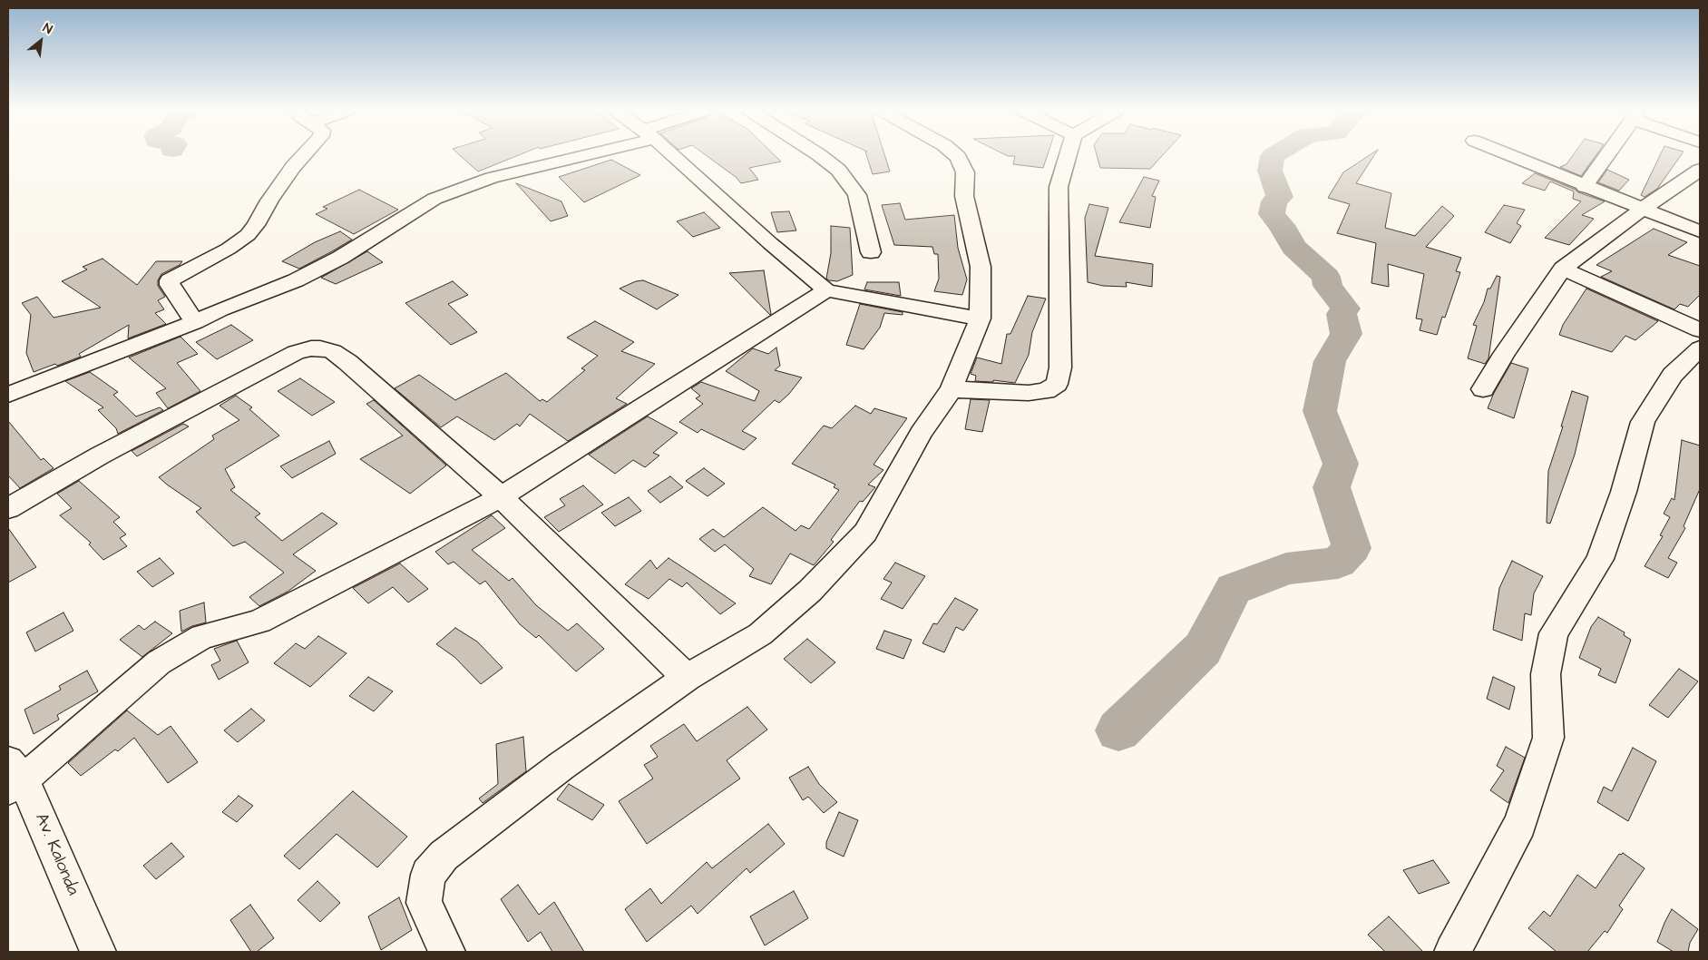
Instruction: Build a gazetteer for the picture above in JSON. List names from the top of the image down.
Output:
{
  "streets": {
    "street": ["Av. Kalonda"]
  },
  "north": "top right"
}
